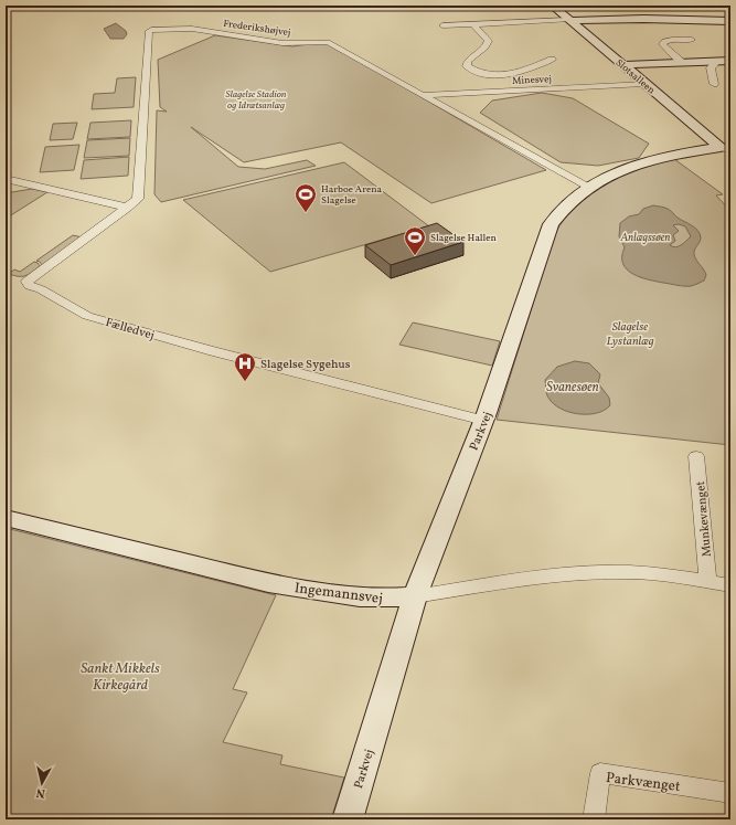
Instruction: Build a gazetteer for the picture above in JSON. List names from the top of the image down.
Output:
{
  "streets": {
    "street": [
      "Frederikshøjvej",
      "Slotsalleen",
      "Minesvej",
      "Fælledvej",
      "Parkvej",
      "Munkevænget",
      "Ingemannsvej",
      "Parkvænget"
    ]
  },
  "crossings": [
    ["Frederikshøjvej", "Minesvej"],
    ["Frederikshøjvej", "Fælledvej"],
    ["Frederikshøjvej", "Parkvej"],
    ["Slotsalleen", "Minesvej"],
    ["Slotsalleen", "Parkvej"],
    ["Fælledvej", "Parkvej"],
    ["Parkvej", "Ingemannsvej"],
    ["Munkevænget", "Ingemannsvej"]
  ],
  "water": ["Anlægssøen", "Svanesøen"],
  "parks": ["Slagelse Stadion og Idrætsanlæg", "Slagelse Lystanlæg", "Sankt Mikkels Kirkegård"],
  "places": {
    "sports": ["Harboe Arena Slagelse", "Slagelse Hallen"],
    "hospital": ["Slagelse Sygehus"]
  },
  "north": "bottom"
}
